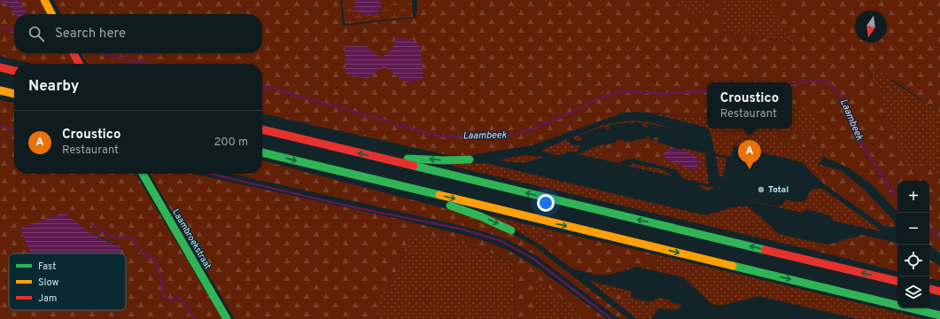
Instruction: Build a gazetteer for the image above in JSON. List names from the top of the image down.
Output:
{
  "streets": {
    "main road": ["Laambroekstraat"]
  },
  "water": ["Laambeek"],
  "places": ["Total"],
  "legend": ["Fast", "Slow", "Jam"],
  "north": "bottom",
  "page": {
    "search": "Search here",
    "heading": "Nearby",
    "popup": ["Croustico", "Restaurant"],
    "list": [
      {
        "mark": "A",
        "name": "Croustico",
        "note": "Restaurant",
        "value": "200 m"
      }
    ],
    "pins": "A",
    "map_buttons": ["+", "−"]
  }
}
